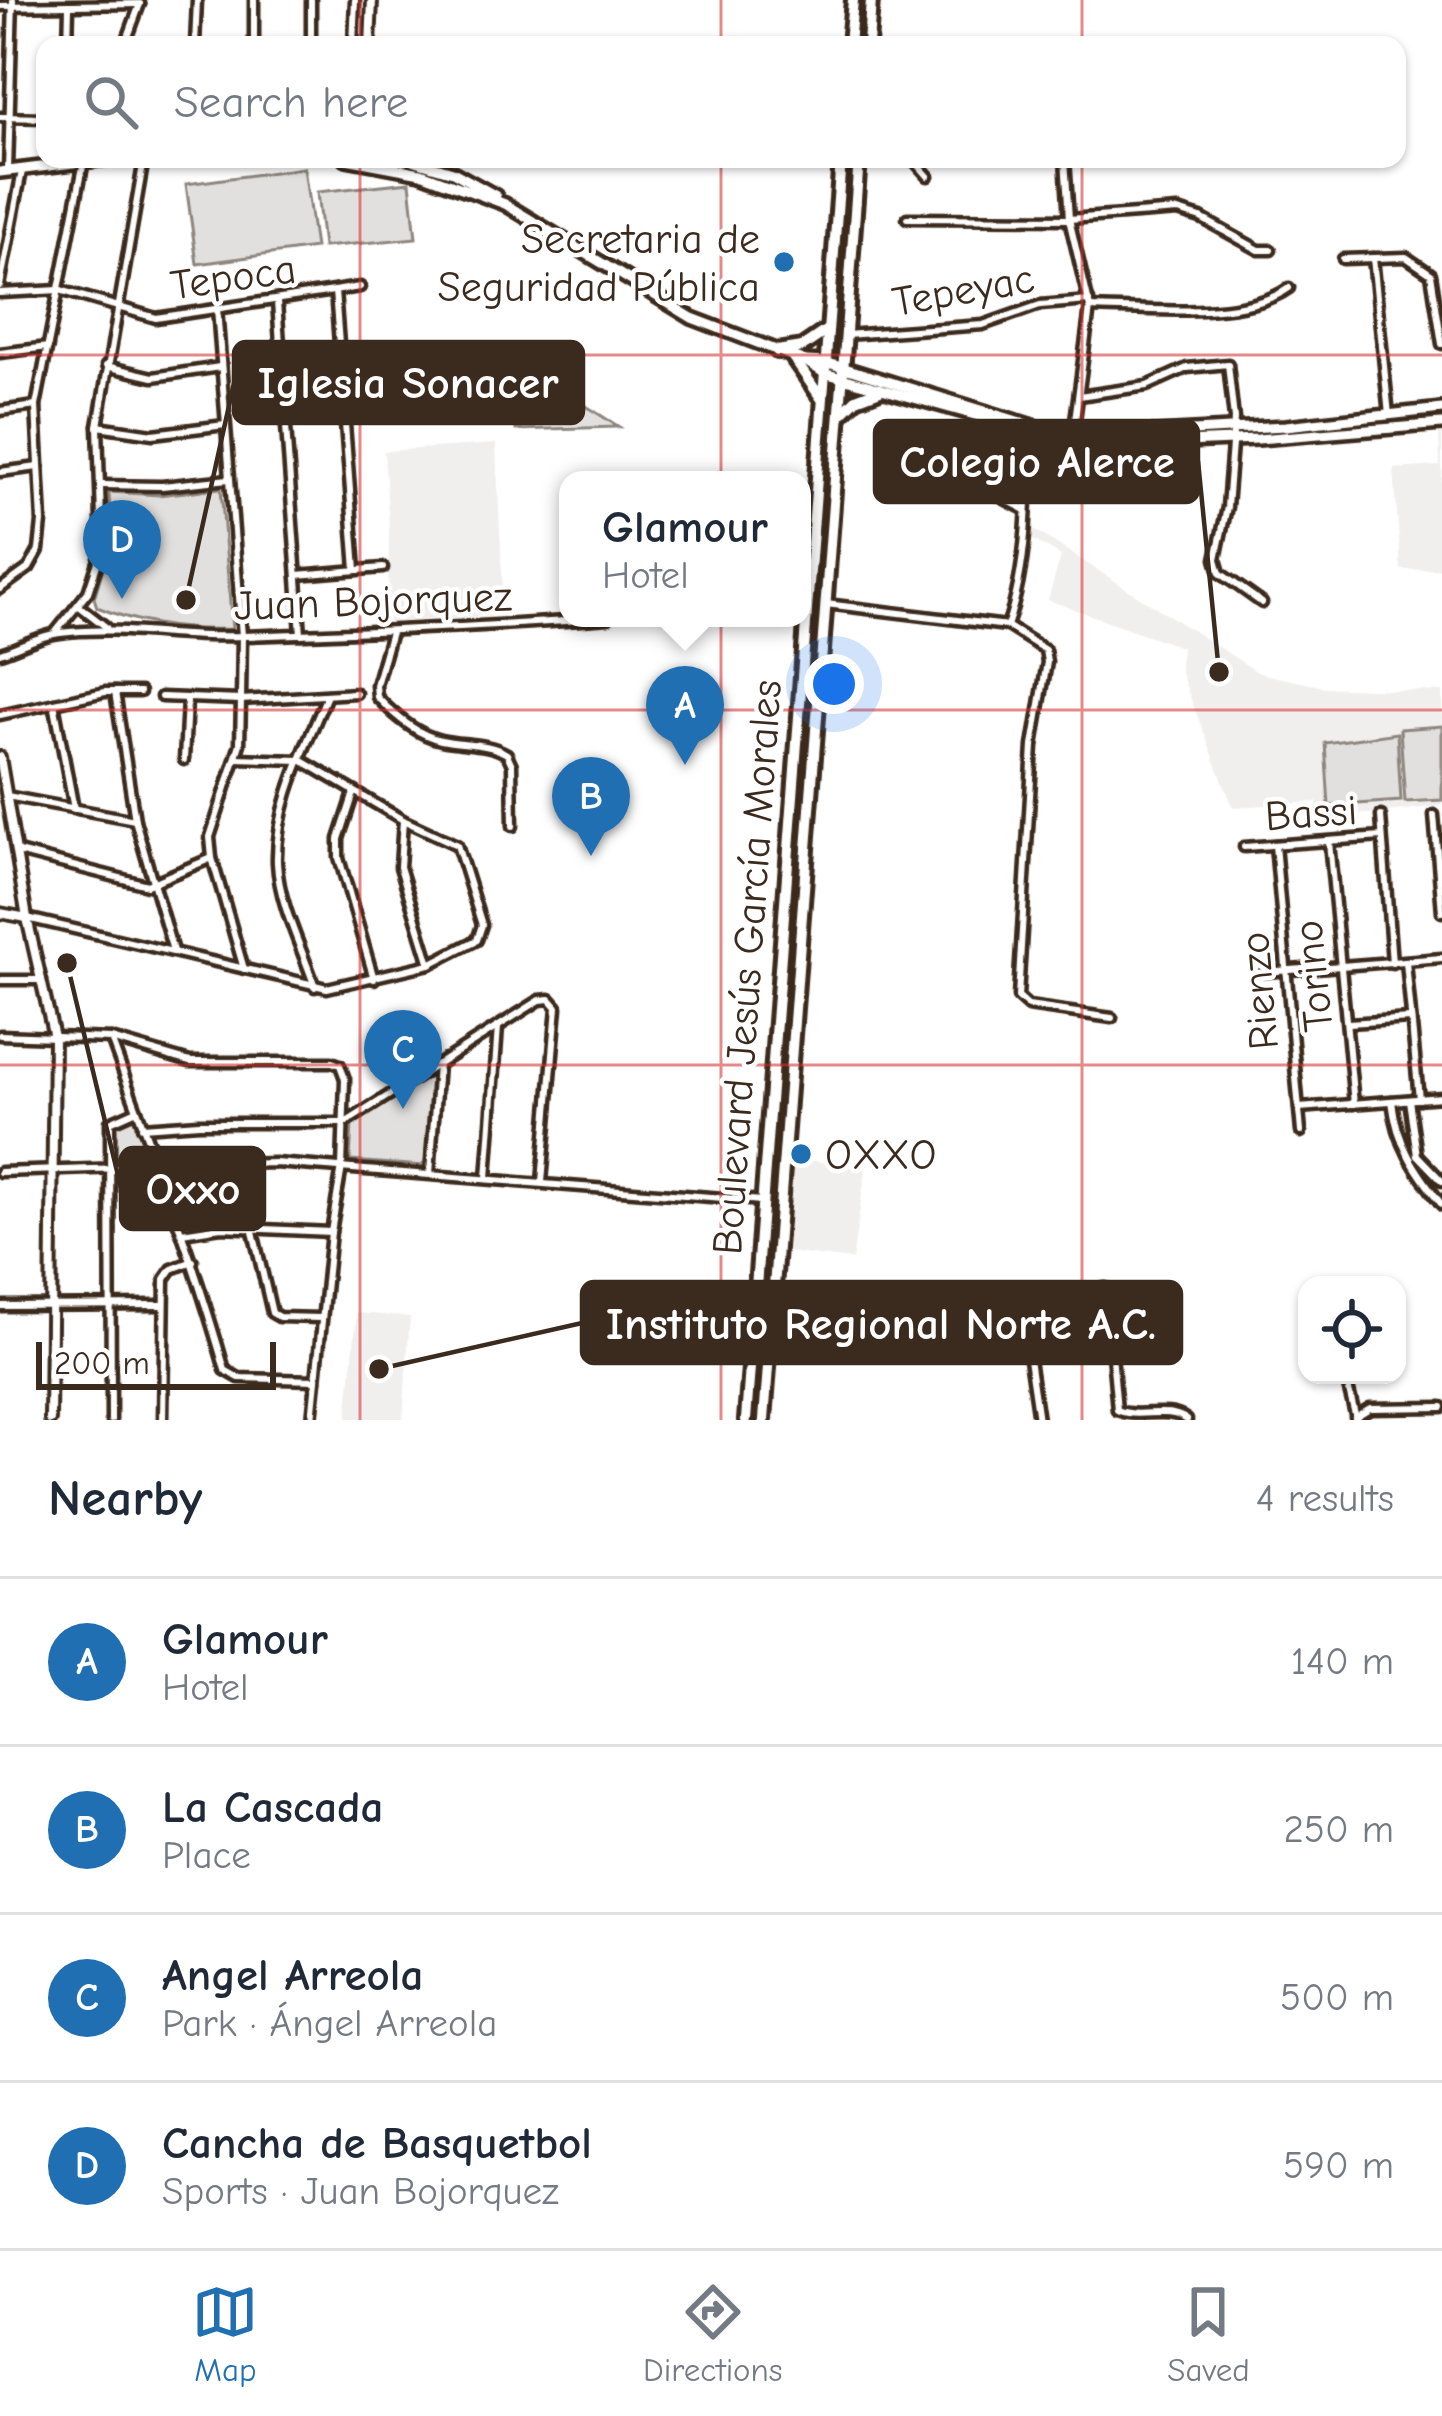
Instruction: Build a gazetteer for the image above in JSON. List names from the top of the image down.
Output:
{
  "streets": {
    "main road": ["Boulevard Jesús García Morales"],
    "street": [
      "Tepoca",
      "Tepeyac",
      "Juan Bojorquez",
      "Bassi",
      "Torino",
      "Rienzo"
    ]
  },
  "crossings": [
    ["Tepeyac", "Boulevard Jesús García Morales"],
    ["Bassi", "Torino"],
    ["Bassi", "Rienzo"]
  ],
  "places": [
    "Secretaria de Seguridad Pública",
    "Iglesia Sonacer",
    "Colegio Alerce",
    "Oxxo",
    "OXXO",
    "Instituto Regional Norte A.C."
  ],
  "scale_bar": "200 m",
  "page": {
    "search": "Search here",
    "popup": ["Glamour", "Hotel"],
    "pins": [
      "D",
      "A",
      "B",
      "C"
    ],
    "scale": "200 m",
    "heading": ["Nearby", "4 results"],
    "list": [
      {
        "mark": "A",
        "name": "Glamour",
        "note": "Hotel",
        "value": "140 m"
      },
      {
        "mark": "B",
        "name": "La Cascada",
        "note": "Place",
        "value": "250 m"
      },
      {
        "mark": "C",
        "name": "Angel Arreola",
        "note": "Park · Ángel Arreola",
        "value": "500 m"
      },
      {
        "mark": "D",
        "name": "Cancha de Basquetbol",
        "note": "Sports · Juan Bojorquez",
        "value": "590 m"
      }
    ],
    "nav": ["Map", "Directions", "Saved"]
  }
}
